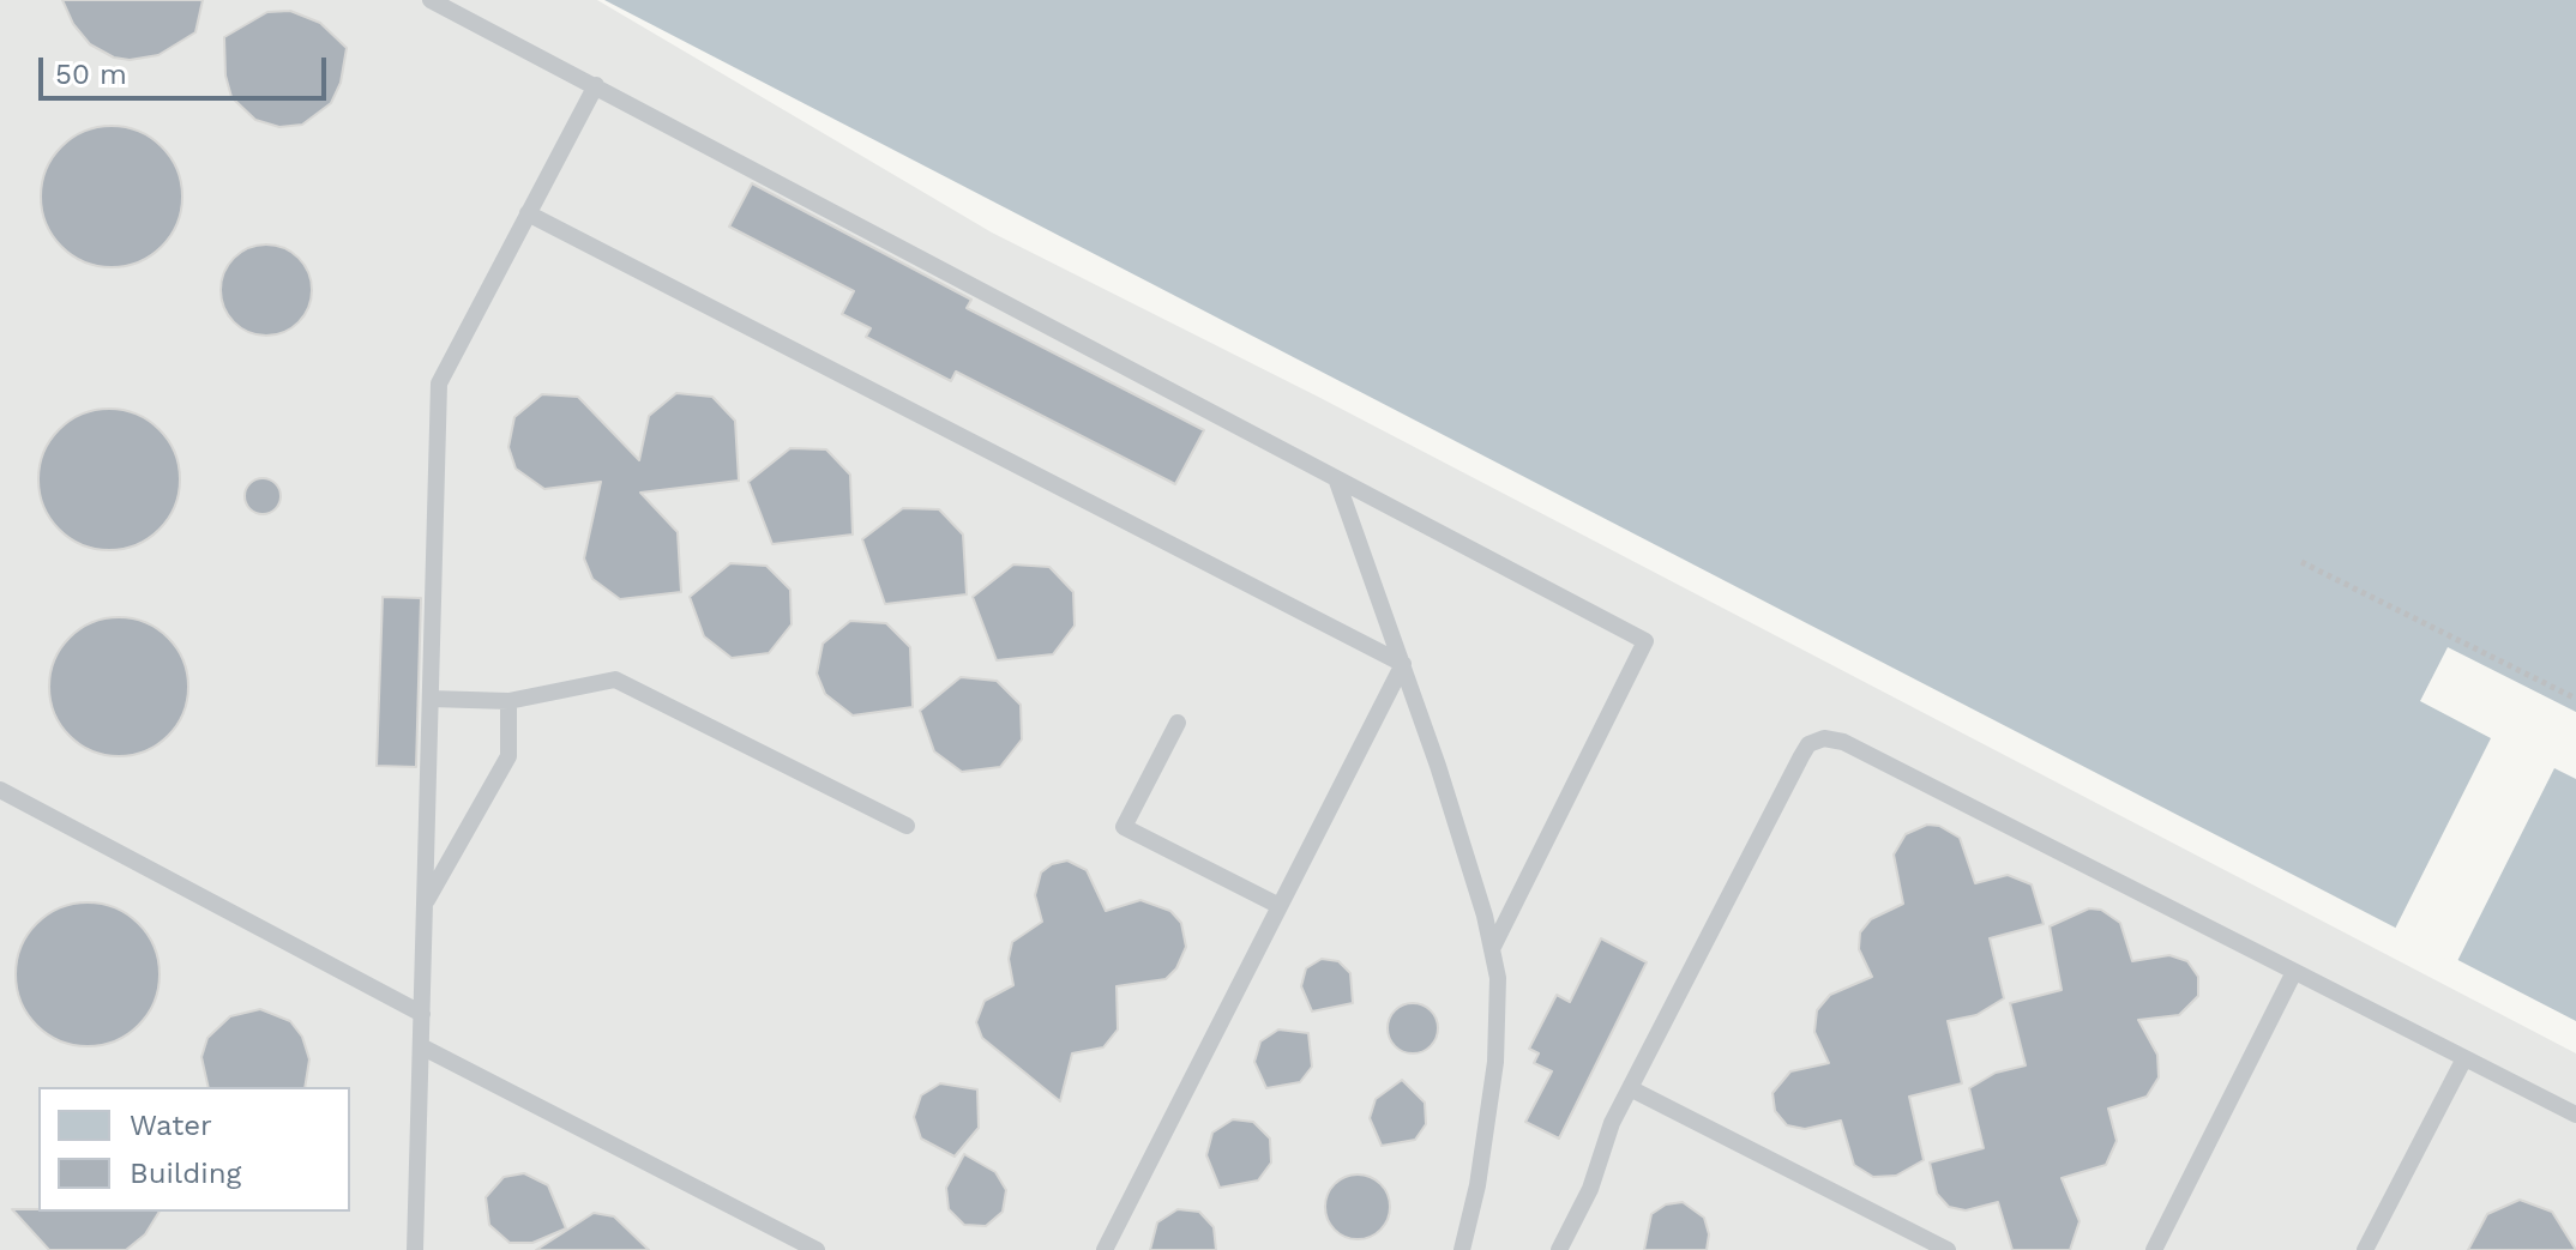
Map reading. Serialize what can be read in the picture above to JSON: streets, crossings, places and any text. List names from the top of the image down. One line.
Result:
{"legend":["Water","Building"],"scale_bar":"50 m"}
